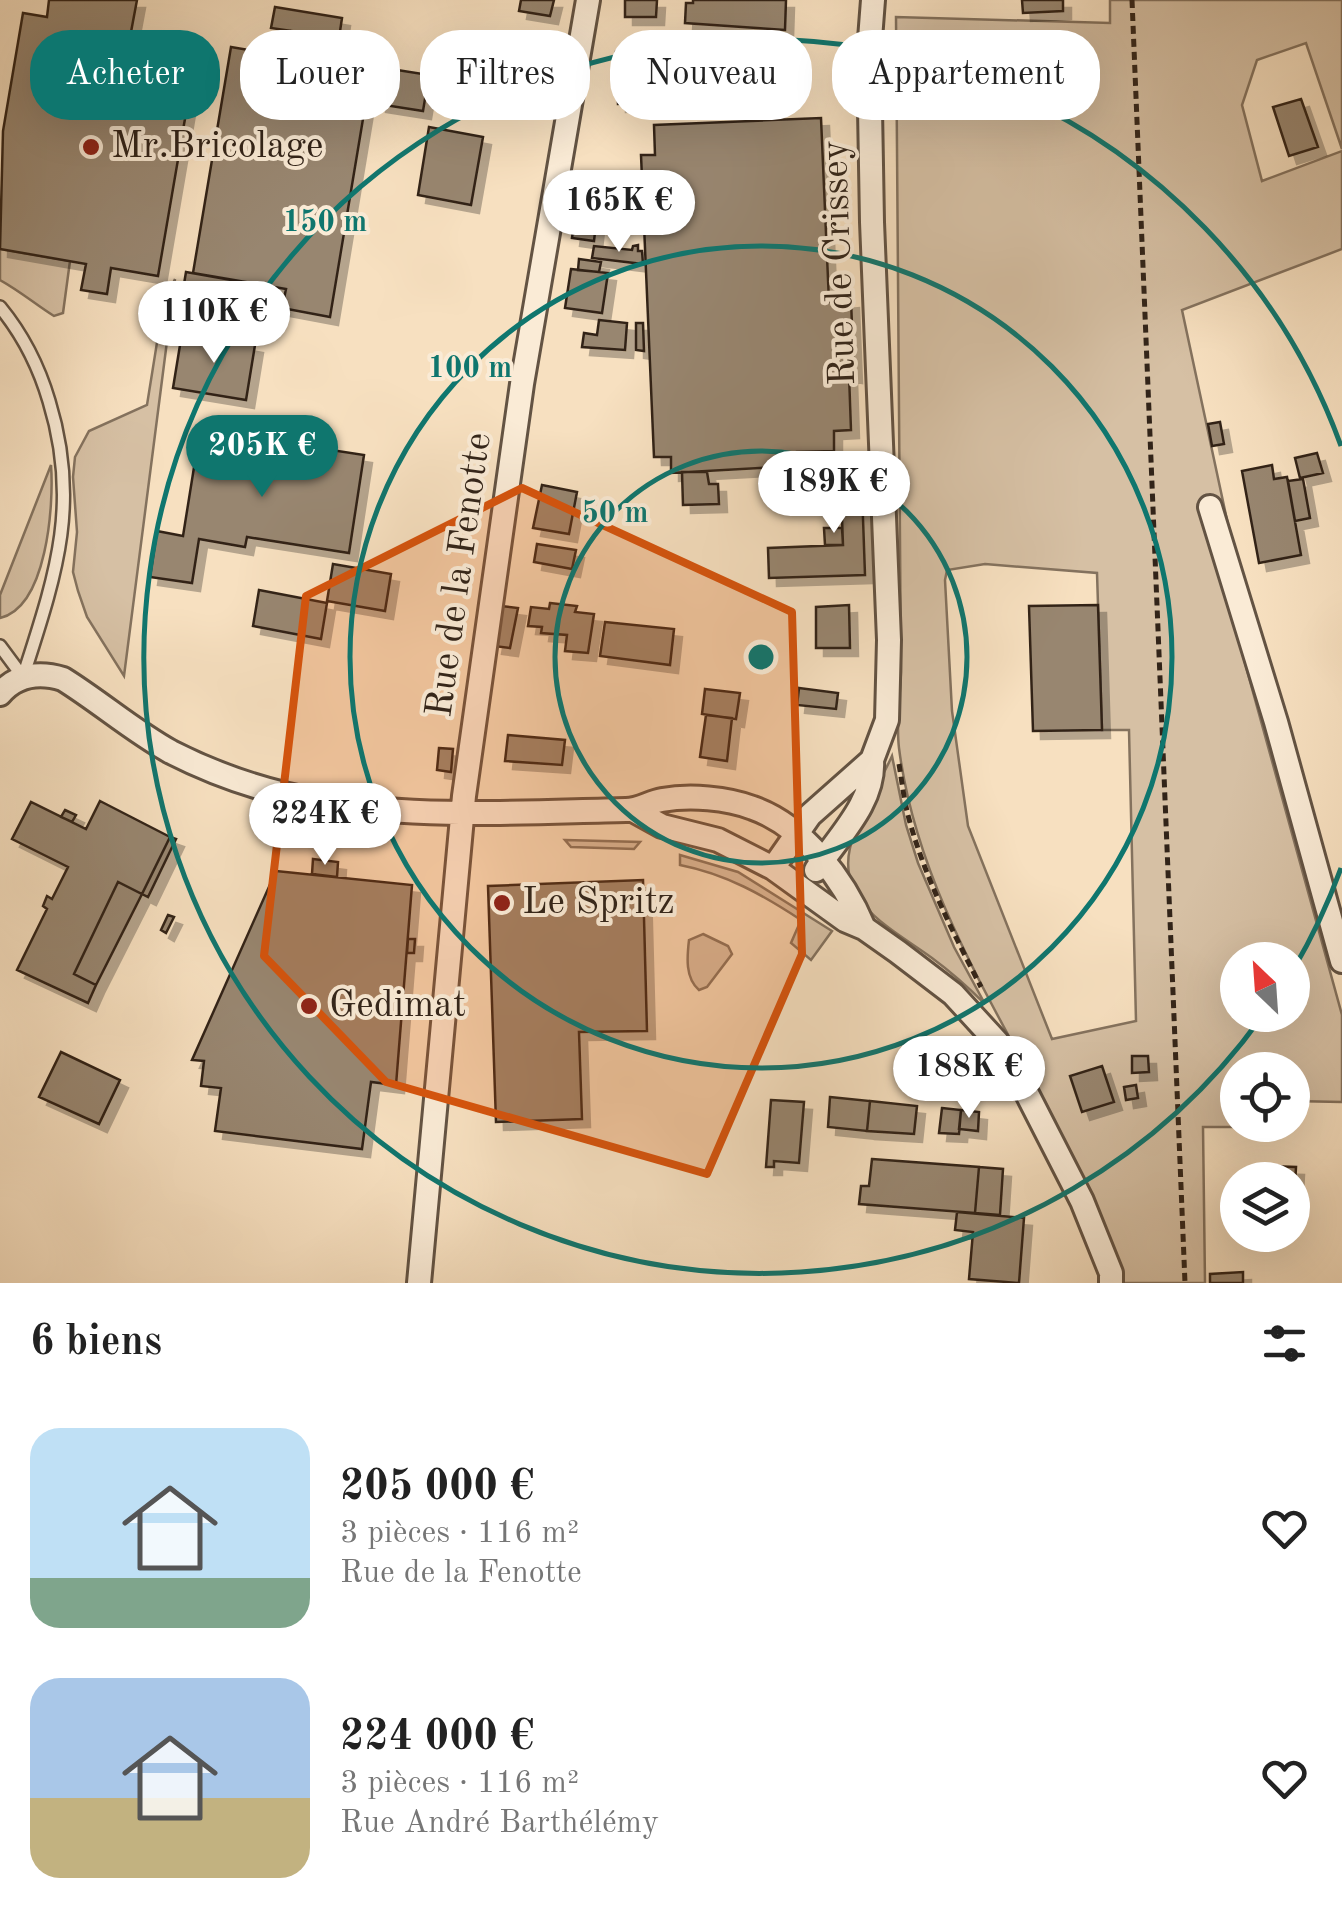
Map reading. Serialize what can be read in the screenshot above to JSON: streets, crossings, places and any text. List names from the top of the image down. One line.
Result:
{"streets":{"street":["Rue de Crissey","Rue de la Fenotte"]},"places":["Mr.Bricolage","Le Spritz","Gedimat"],"north":"top left","page":{"chip":["Acheter","Louer","Filtres","Nouveau","Appartement"],"price":["165K €","110K €","205K €","189K €","224K €","188K €"],"heading":"6 biens","list":[{"name":"205 000 €","note":"3 pièces · 116 m² · Rue de la Fenotte"},{"name":"224 000 €","note":"3 pièces · 116 m² · Rue André Barthélémy"}]},"rings":["150 m","100 m","50 m"]}
